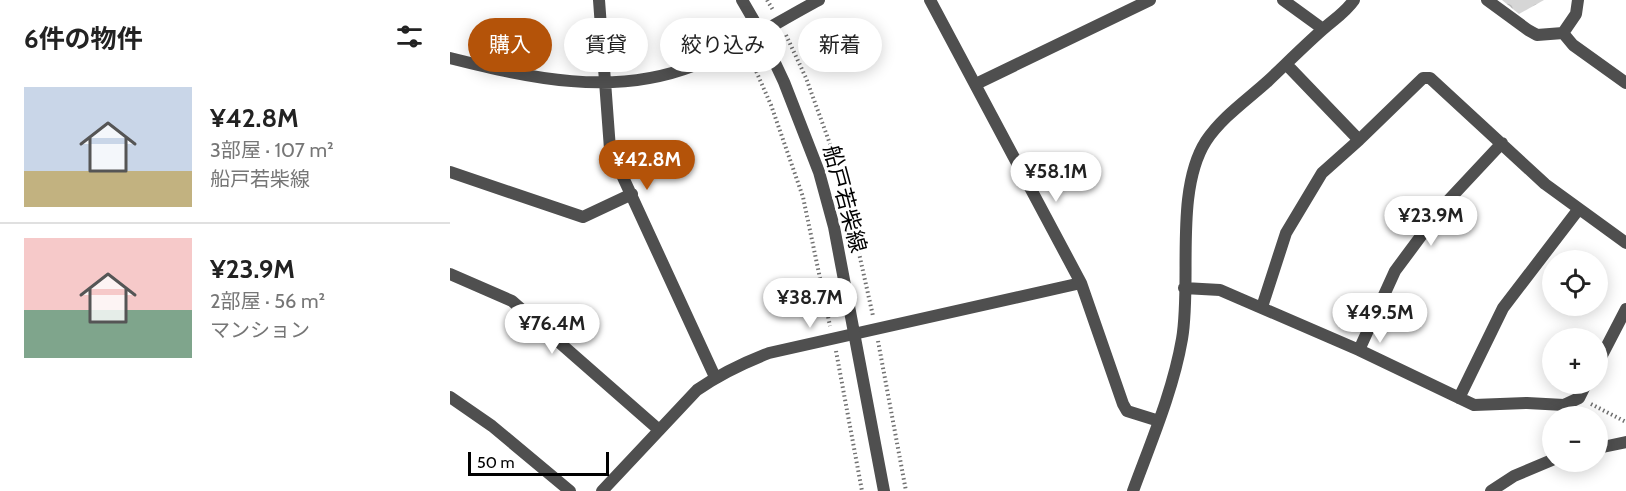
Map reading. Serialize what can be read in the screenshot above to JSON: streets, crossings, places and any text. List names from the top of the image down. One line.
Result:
{"streets":{"street":["船戸若柴線"]},"scale_bar":"50 m","page":{"heading":"6件の物件","chip":["購入","賃貸","絞り込み","新着"],"list":[{"name":"¥42.8M","note":"3部屋 · 107 m² · 船戸若柴線"},{"name":"¥23.9M","note":"2部屋 · 56 m² · マンション"}],"price":["¥42.8M","¥58.1M","¥23.9M","¥38.7M","¥49.5M","¥76.4M"],"map_buttons":["+","−"],"scale":"50 m"}}
